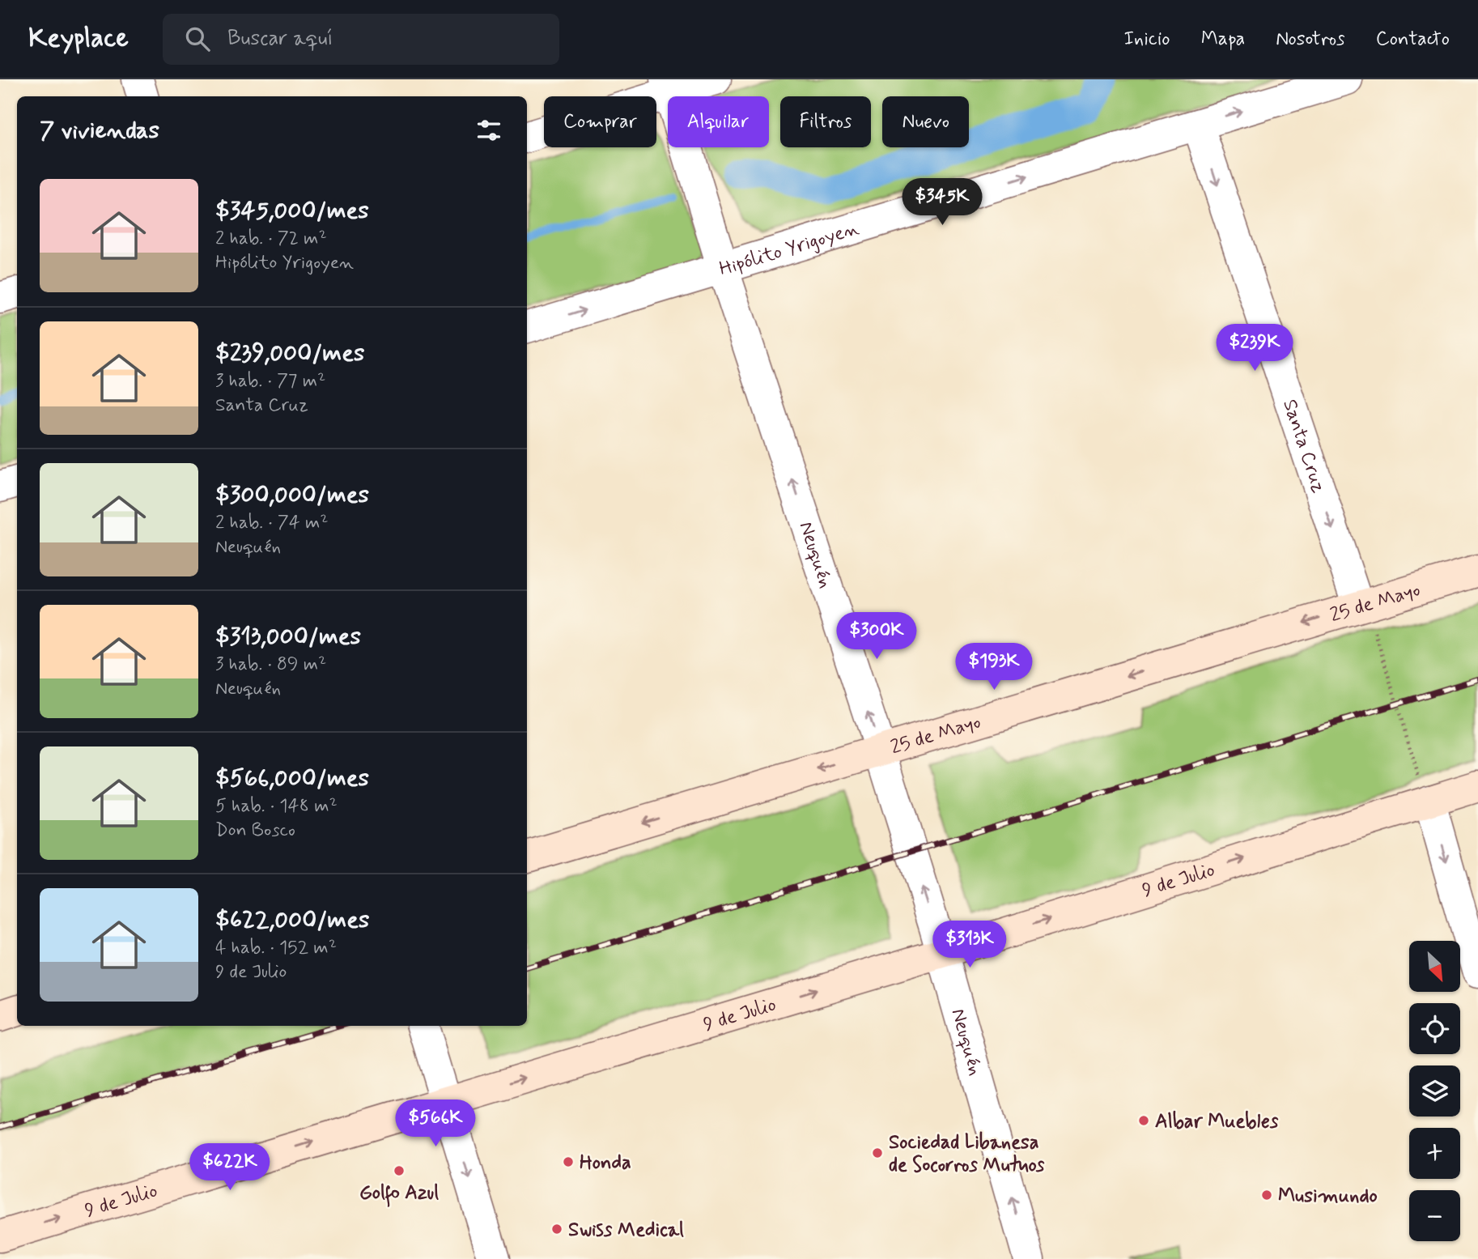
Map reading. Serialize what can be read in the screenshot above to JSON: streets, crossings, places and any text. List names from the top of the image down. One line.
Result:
{"streets":{"main road":["25 de Mayo","9 de Julio"],"street":["Hipólito Yrigoyen","Santa Cruz","Neuquén"]},"crossings":[["Hipólito Yrigoyen","Santa Cruz"],["Hipólito Yrigoyen","Neuquén"],["Santa Cruz","25 de Mayo"],["Neuquén","25 de Mayo"],["Neuquén","9 de Julio"]],"one_way":["Hipólito Yrigoyen","Santa Cruz","Neuquén","25 de Mayo","9 de Julio"],"places":["Albar Muebles","Sociedad Libanesa de Socorros Mutuos","Honda","Golfo Azul","Musimundo","Swiss Medical"],"north":"bottom right","page":{"header":"Keyplace","search":"Buscar aquí","nav":["Inicio","Mapa","Nosotros","Contacto"],"chip":["Comprar","Alquilar","Filtros","Nuevo"],"heading":"7 viviendas","list":[{"name":"$345,000/mes","note":"2 hab. · 72 m² · Hipólito Yrigoyen"},{"name":"$239,000/mes","note":"3 hab. · 77 m² · Santa Cruz"},{"name":"$300,000/mes","note":"2 hab. · 74 m² · Neuquén"},{"name":"$313,000/mes","note":"3 hab. · 89 m² · Neuquén"},{"name":"$566,000/mes","note":"5 hab. · 148 m² · Don Bosco"},{"name":"$622,000/mes","note":"4 hab. · 152 m² · 9 de Julio"}],"price":["$345K","$239K","$300K","$193K","$313K","$566K","$622K"],"map_buttons":["+","−"]}}
